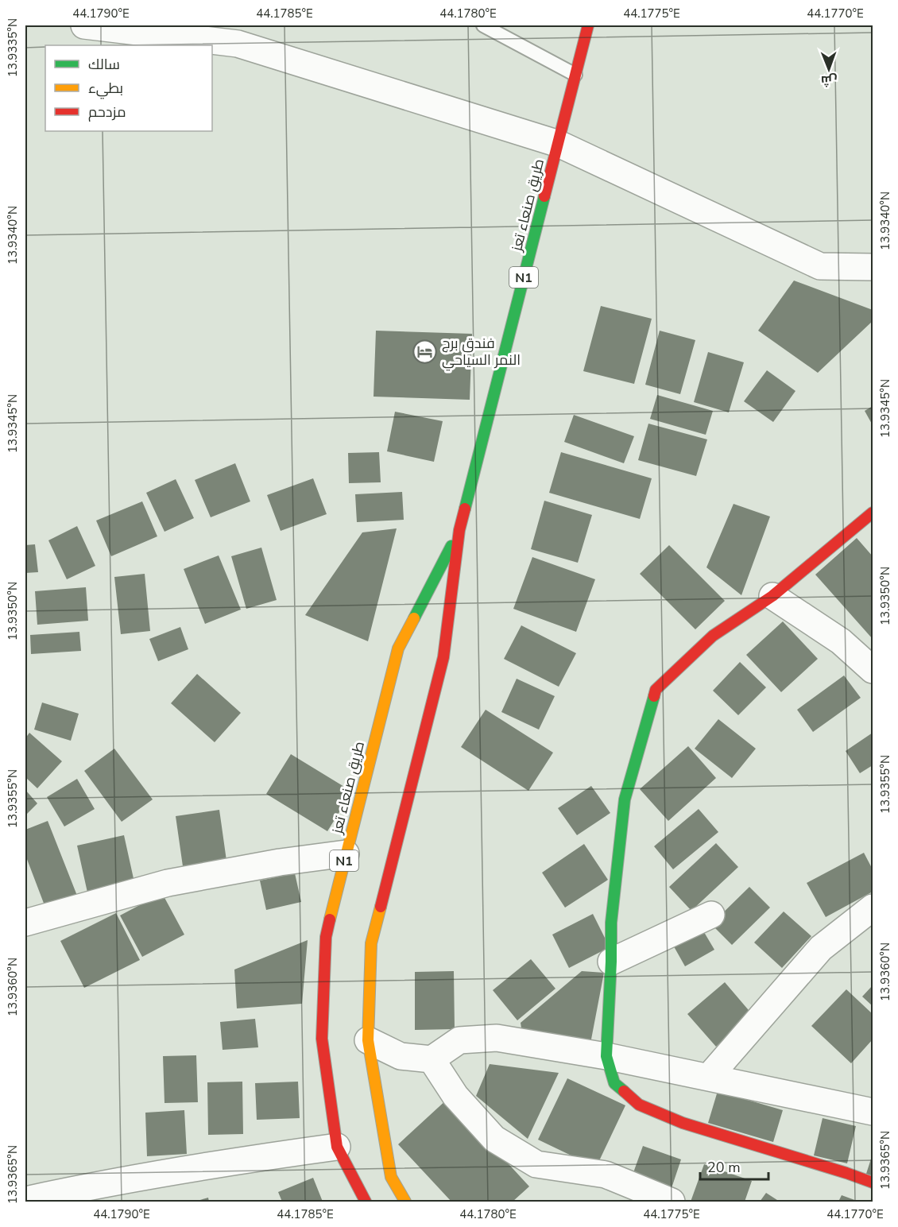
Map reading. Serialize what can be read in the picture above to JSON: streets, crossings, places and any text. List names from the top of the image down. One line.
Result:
{"streets":{"main road":["طريق صنعاء تعز","N1"]},"places":{"hotel":["فندق برج النمر السياحي"]},"legend":["سالك","بطيء","مزدحم"],"scale_bar":"20 m","north":"bottom","coordinates":["44.1790°E","44.1785°E","44.1780°E","44.1775°E","44.1770°E","13.9335°N","13.9340°N","13.9345°N","13.9350°N","13.9355°N","13.9360°N","13.9365°N"]}
